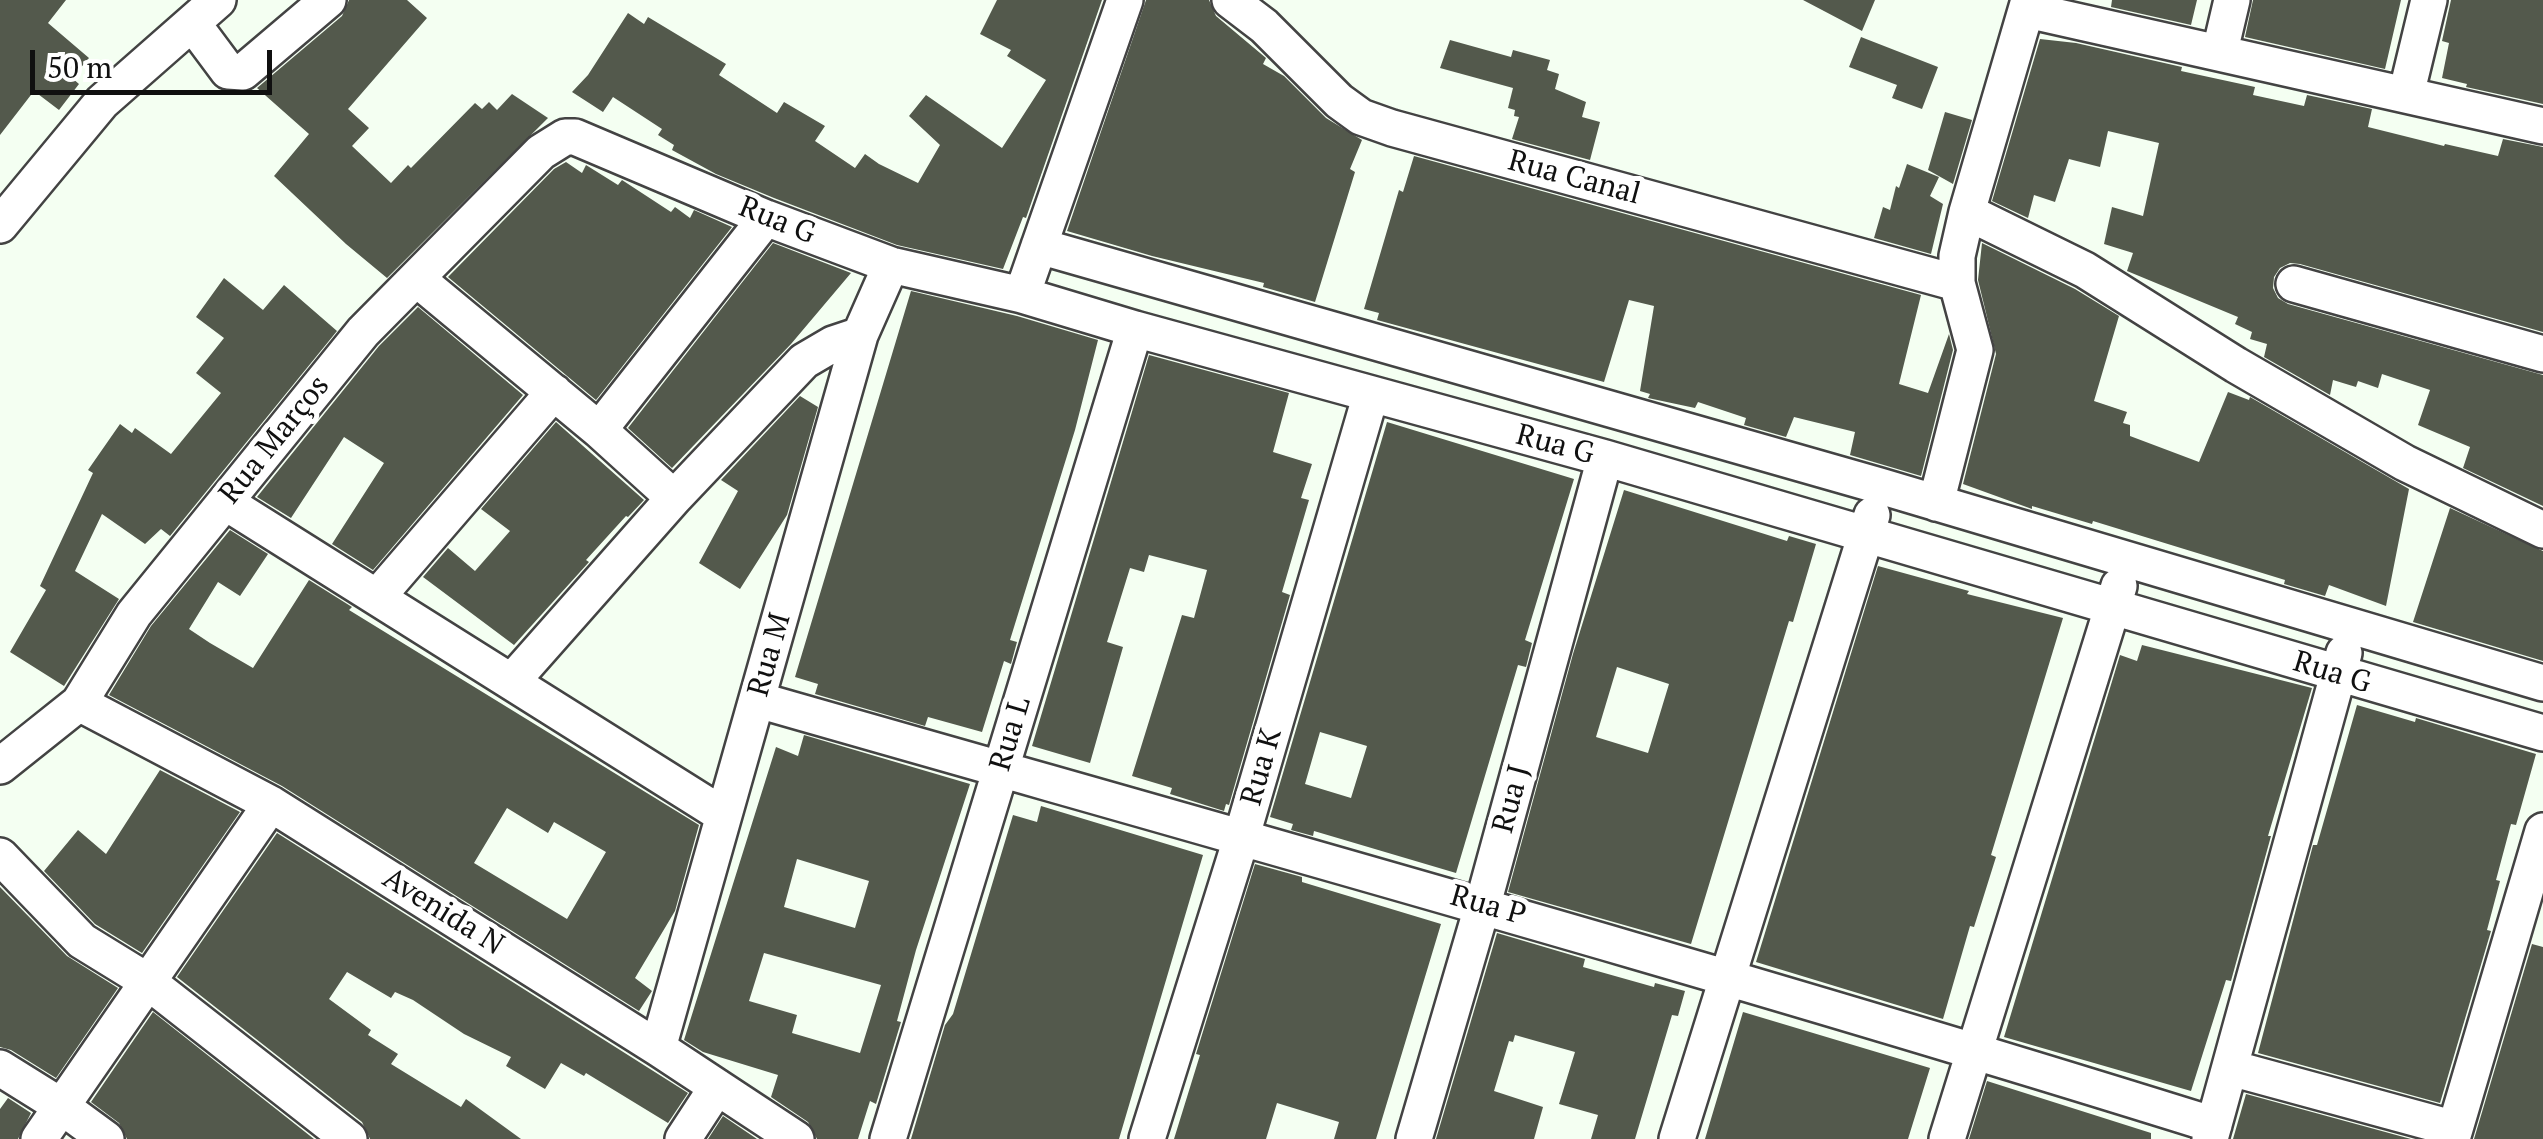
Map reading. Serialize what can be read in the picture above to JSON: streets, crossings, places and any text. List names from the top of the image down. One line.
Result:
{"streets":{"street":["Rua Canal","Rua G","Rua Marços","Rua M","Rua L","Rua K","Rua J","Rua P","Avenida N"]},"crossings":[["Rua G","Rua Marços"],["Rua G","Rua M"],["Rua G","Rua L"],["Rua G","Rua K"],["Rua G","Rua J"],["Rua Marços","Avenida N"],["Rua M","Rua P"],["Rua M","Avenida N"],["Rua L","Rua P"],["Rua K","Rua P"],["Rua J","Rua P"]],"scale_bar":"50 m"}
